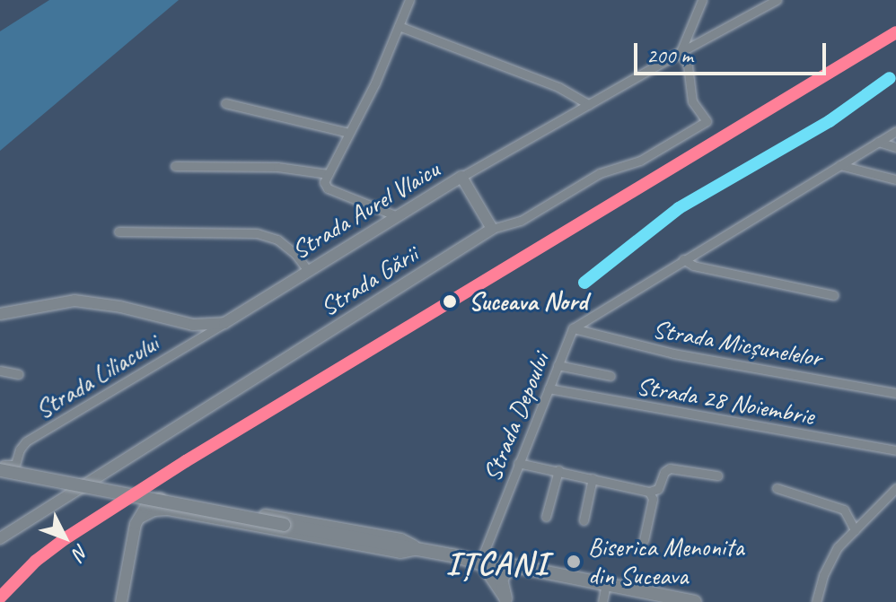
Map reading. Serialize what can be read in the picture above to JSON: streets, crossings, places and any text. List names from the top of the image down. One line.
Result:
{"streets":{"street":["Strada Aurel Vlaicu","Strada Gării","Strada Micșunelelor","Strada Liliacului","Strada 28 Noiembrie","Strada Depoului"]},"crossings":[["Strada Aurel Vlaicu","Strada Gării"],["Strada Aurel Vlaicu","Strada Liliacului"],["Strada Micșunelelor","Strada Depoului"],["Strada 28 Noiembrie","Strada Depoului"]],"districts":["IȚCANI"],"places":["Suceava Nord","Biserica Menonita din Suceava"],"scale_bar":"200 m","north":"bottom right"}
